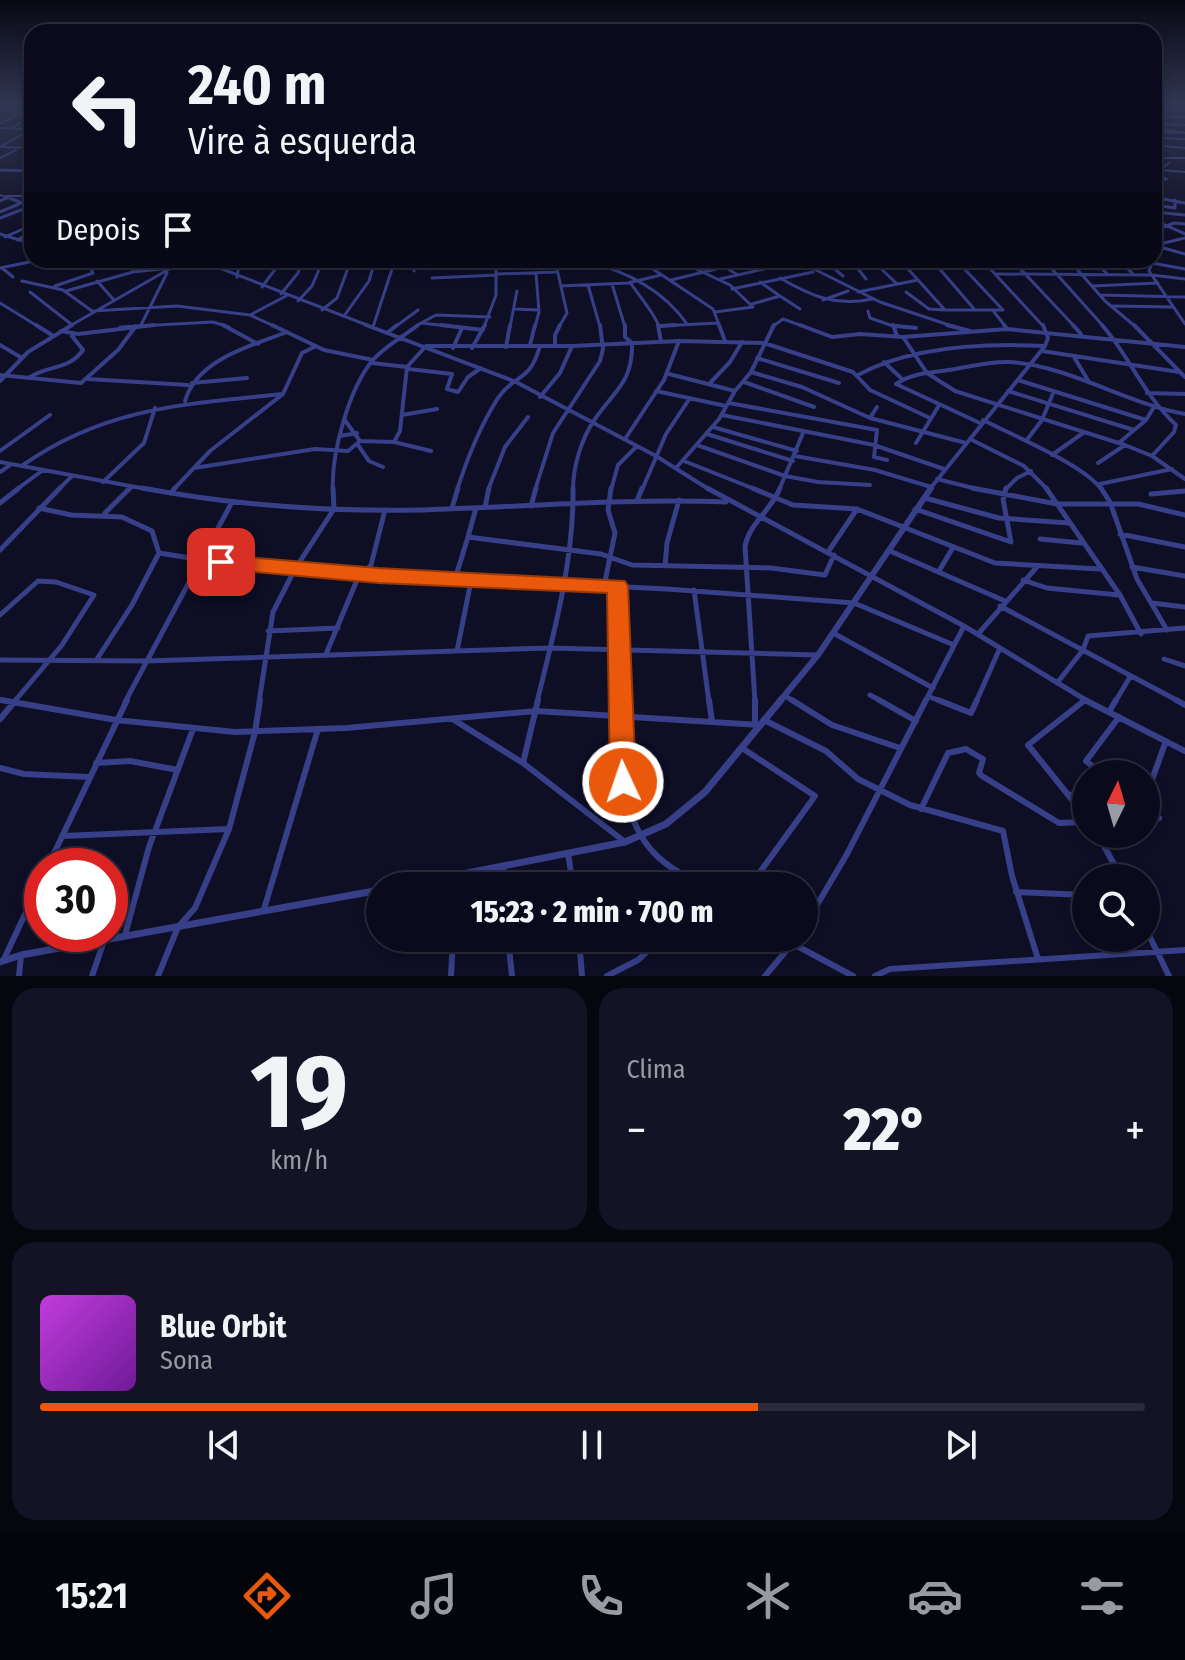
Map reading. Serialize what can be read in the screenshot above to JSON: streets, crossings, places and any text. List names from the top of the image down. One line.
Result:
{"north":"top","page":{"turn":["240 m","Vire à esquerda"],"then":"Depois","limit":"30","trip":"15:23 · 2 min · 700 m","tile":[["19","km/h"],"Clima"],"heat":["−","22°","+"],"song":["Blue Orbit","Sona"],"tabs":"15:21"}}
